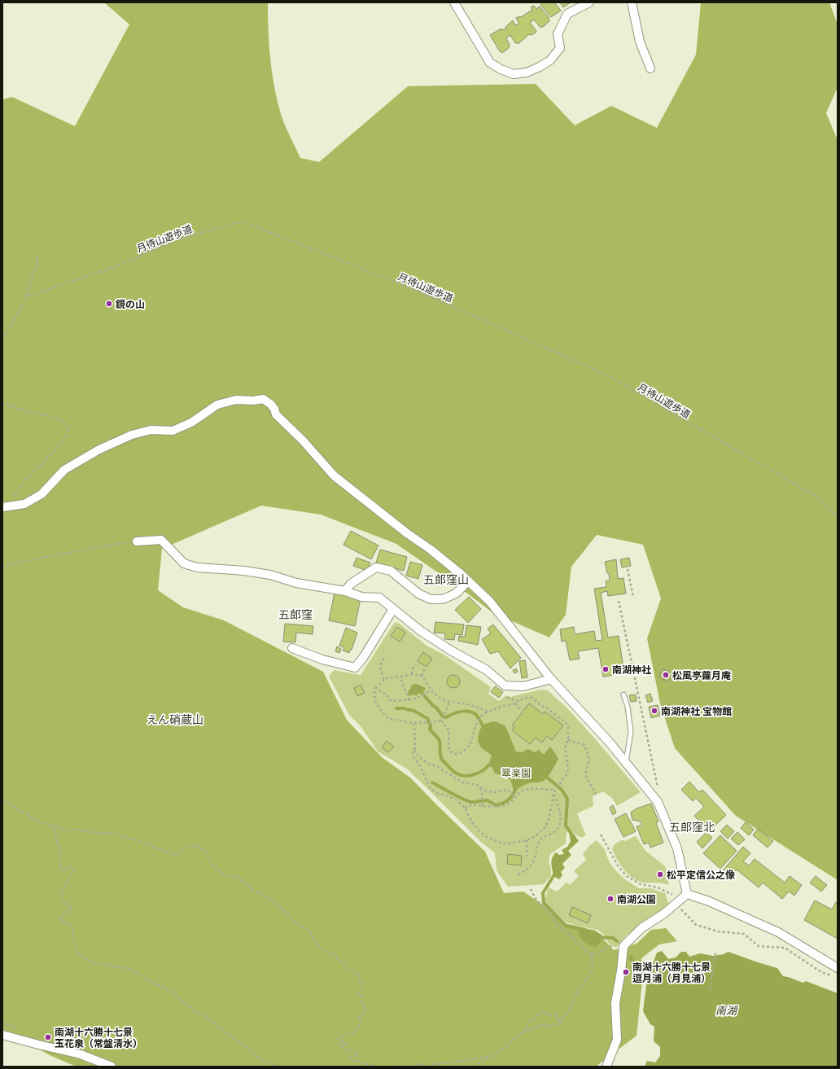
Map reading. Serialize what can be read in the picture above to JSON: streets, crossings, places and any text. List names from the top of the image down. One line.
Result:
{"streets":{"path":["月待山遊歩道"]},"districts":["五郎窪山","五郎窪","えん硝蔵山","五郎窪北"],"water":["南湖"],"parks":["翠楽園"],"places":["鏡の山","南湖神社","松風亭蘿月庵","南湖神社 宝物館","松平定信公之像","南湖公園","南湖十六勝十七景 逗月浦（月見浦）","南湖十六勝十七景 玉花泉（常盤清水）"]}
